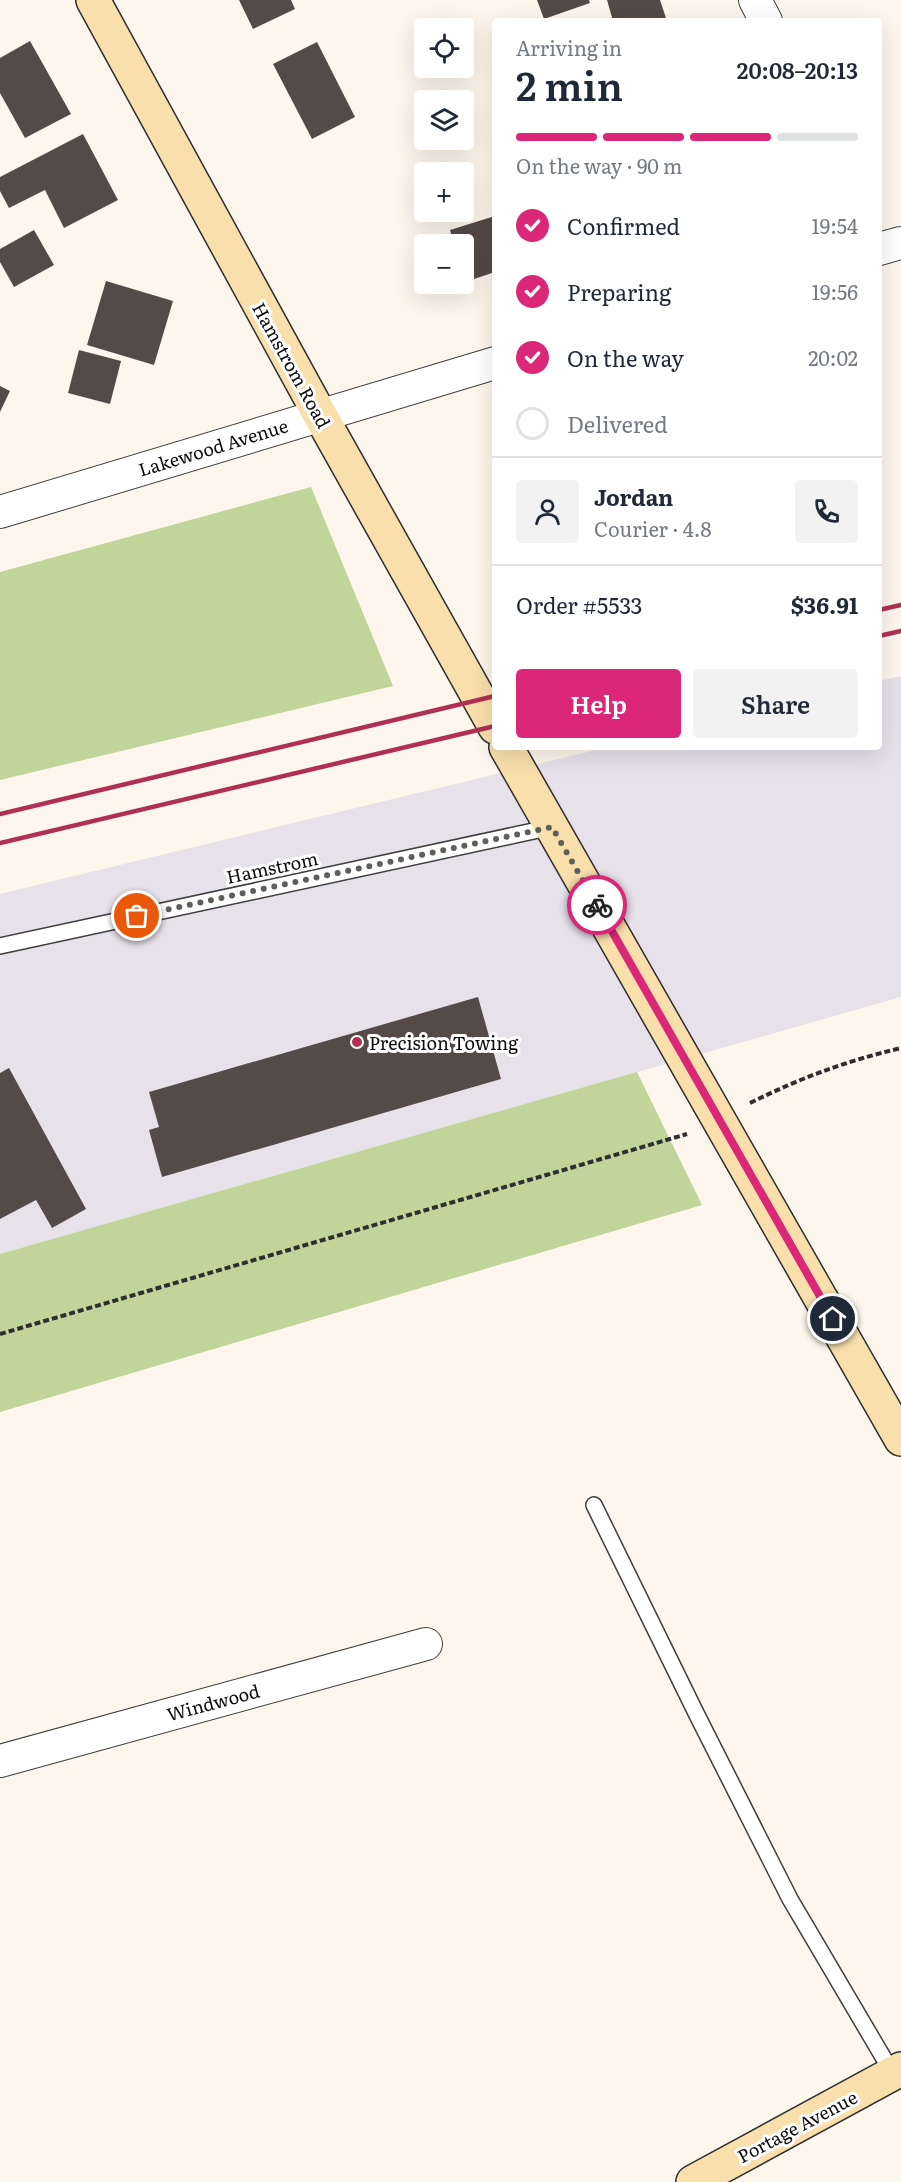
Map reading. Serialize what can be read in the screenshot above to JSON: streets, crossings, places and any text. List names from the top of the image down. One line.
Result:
{"streets":{"street":["Hamstrom Road","Lakewood Avenue","Windwood","Portage Avenue"],"lane":["Hamstrom"]},"crossings":[["Hamstrom Road","Lakewood Avenue"]],"places":["Precision Towing"],"page":{"map_buttons":["+","−"],"heading":["2 min","Arriving in","20:08–20:13"],"panel":["Jordan","Courier · 4.8","Order #5533","$36.91"],"bar":"On the way · 90 m","list":[["Confirmed","19:54"],["Preparing","19:56"],["On the way","20:02"],"Delivered"],"buttons":["Help","Share"]}}
